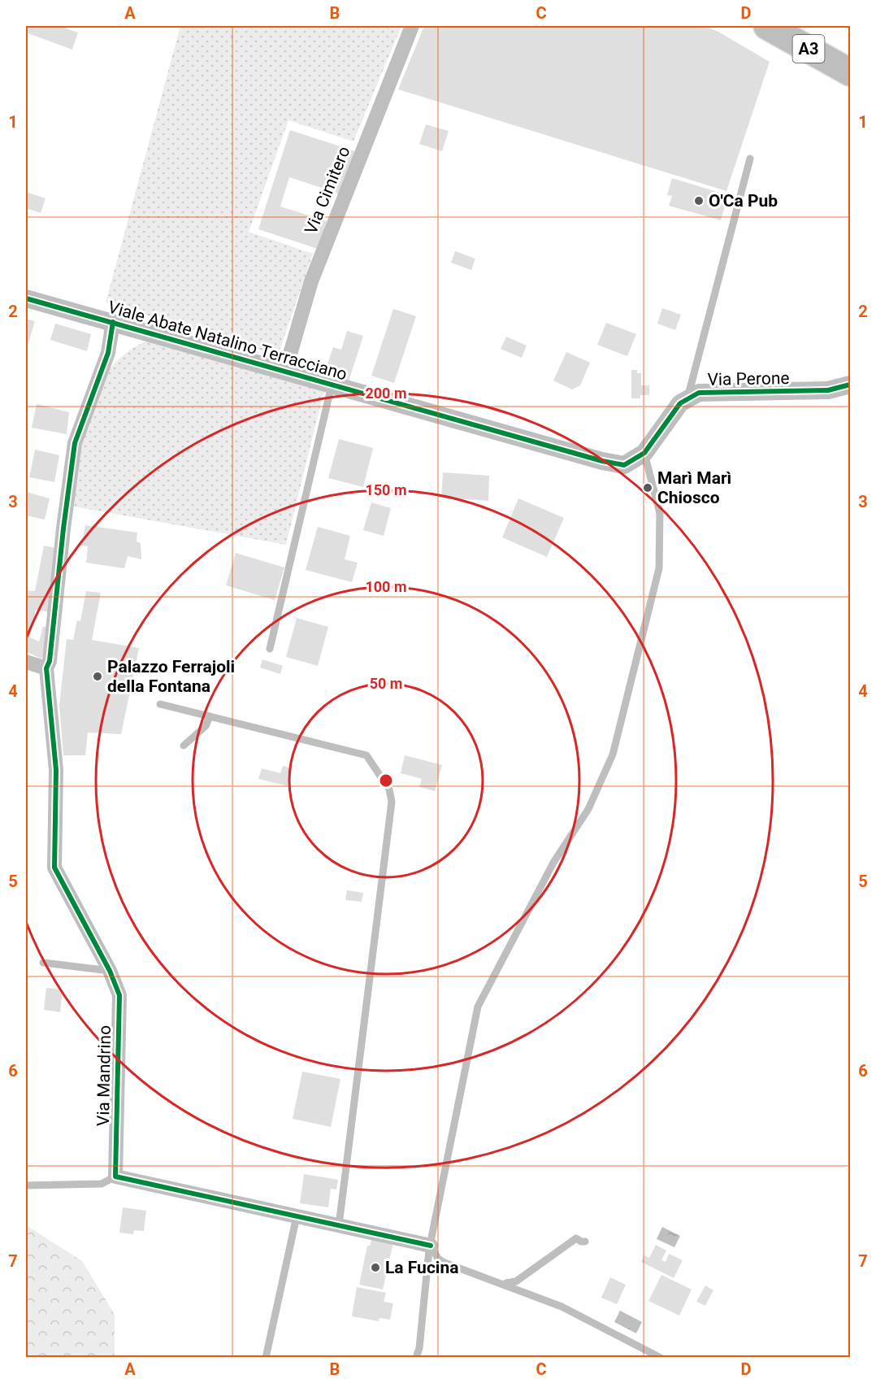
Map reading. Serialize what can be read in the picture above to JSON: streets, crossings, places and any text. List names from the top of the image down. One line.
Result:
{"streets":{"highway":["A3"],"street":["Via Cimitero","Viale Abate Natalino Terracciano","Via Perone","Via Mandrino"]},"crossings":[["Via Cimitero","Viale Abate Natalino Terracciano"],["Viale Abate Natalino Terracciano","Via Perone"],["Viale Abate Natalino Terracciano","Via Mandrino"]],"places":["O'Ca Pub","Marì Marì Chiosco","Palazzo Ferrajoli della Fontana","La Fucina"],"grid":{"columns":["A","B","C","D"],"rows":["1","2","3","4","5","6","7"]},"rings":["200 m","150 m","100 m","50 m"]}
